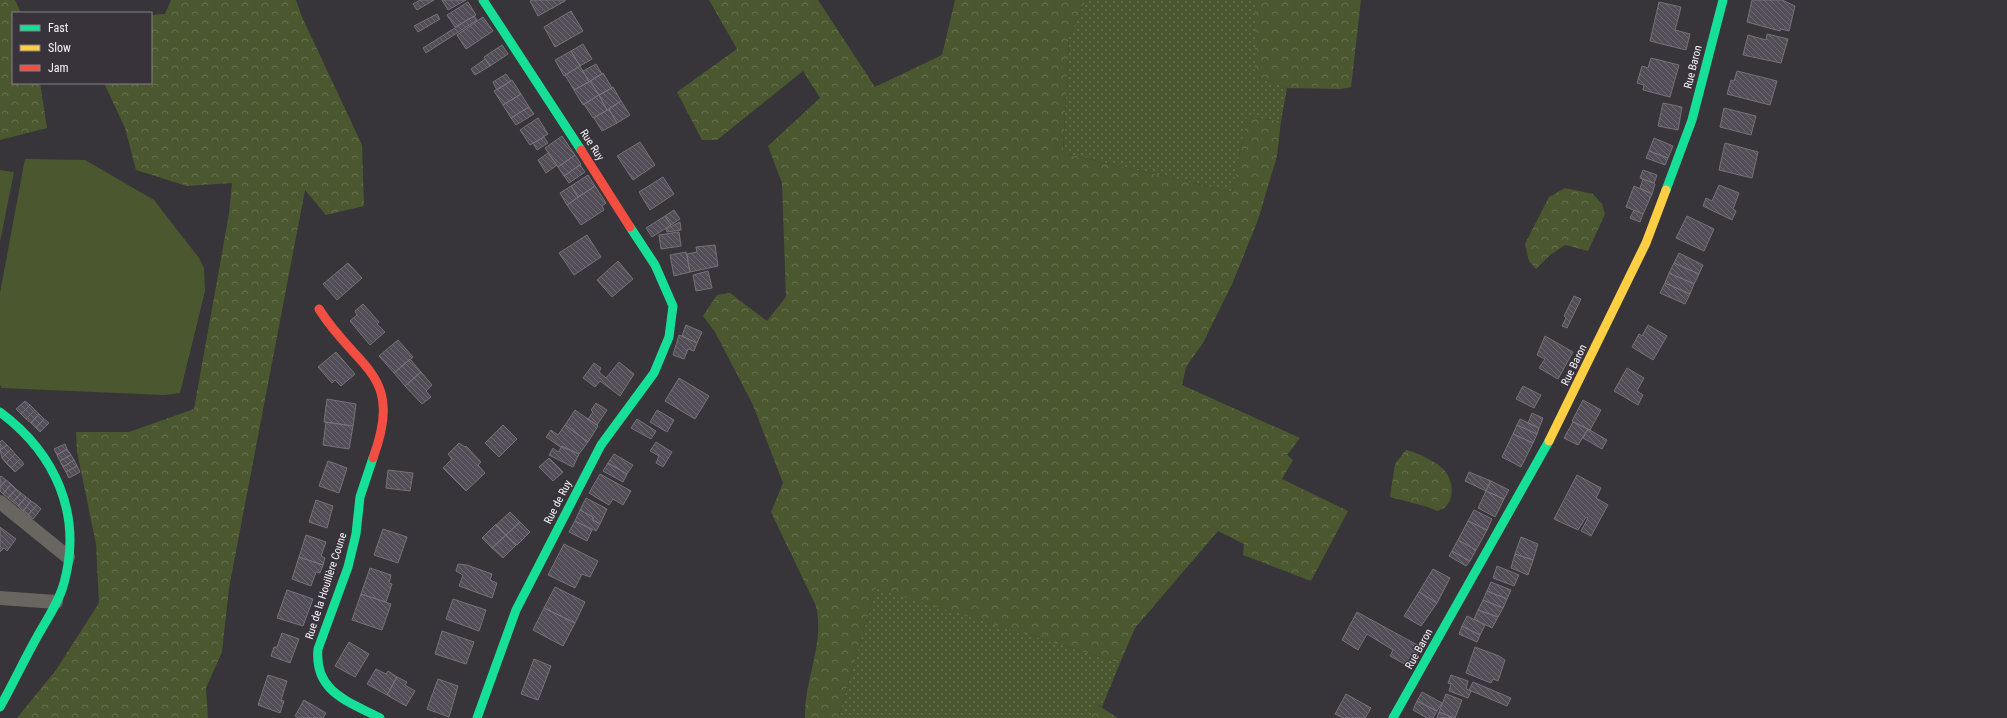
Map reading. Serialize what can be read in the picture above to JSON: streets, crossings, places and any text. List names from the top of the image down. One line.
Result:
{"streets":{"street":["Rue Baron","Rue Ruy","Rue de Ruy","Rue de la Houillère Coune"]},"crossings":[["Rue Ruy","Rue de Ruy"]],"legend":["Fast","Slow","Jam"]}
